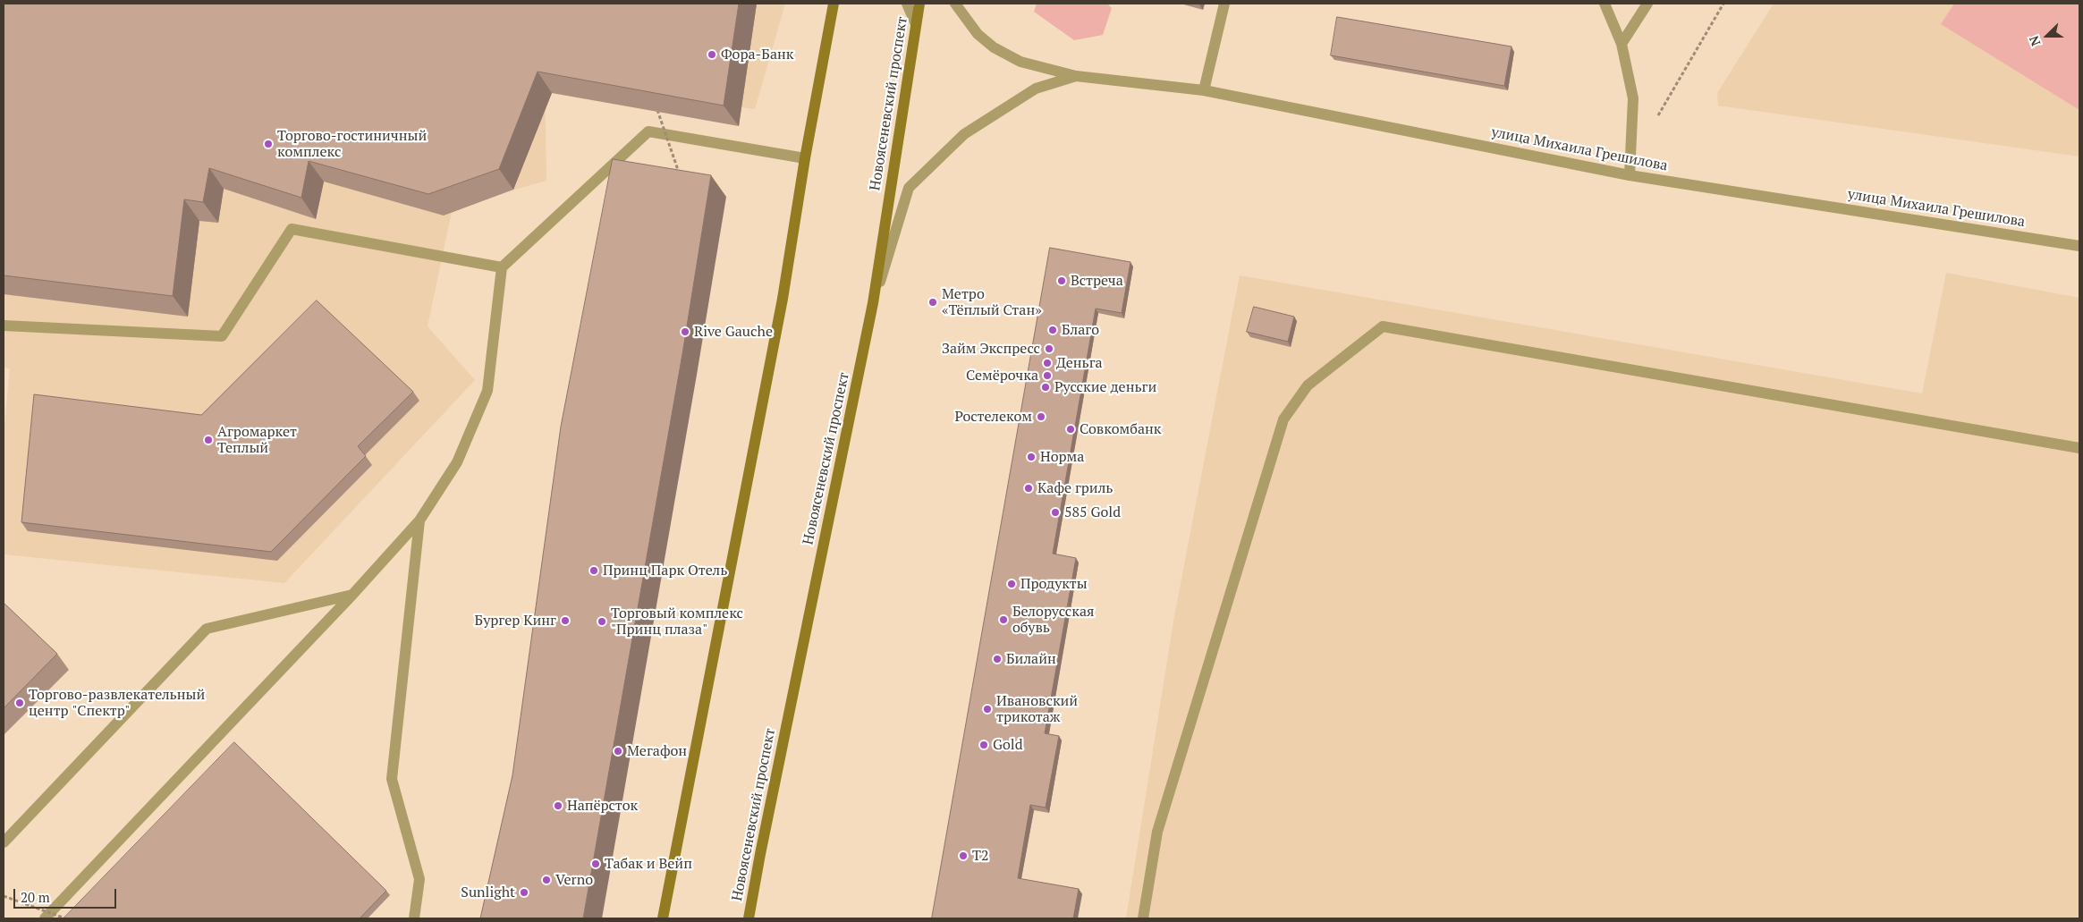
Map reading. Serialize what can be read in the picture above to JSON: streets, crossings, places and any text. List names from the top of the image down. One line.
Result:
{"streets":{"main road":["Новоясеневский проспект"],"street":["улица Михаила Грешилова"]},"crossings":[["Новоясеневский проспект","улица Михаила Грешилова"]],"places":["Фора-Банк","Торгово-гостиничный комплекс","Встреча","Метро «Тёплый Стан»","Благо","Rive Gauche","Займ Экспресс","Деньга","Семёрочка","Русские деньги","Ростелеком","Совкомбанк","Агромаркет Теплый","Норма","Кафе гриль","585 Gold","Принц Парк Отель","Продукты","Белорусская обувь","Бургер Кинг","Торговый комплекс \"Принц плаза\"","Билайн","Торгово-развлекательный центр \"Спектр\"","Ивановский трикотаж","Gold","Мегафон","Напёрсток","T2","Табак и Вейп","Verno","Sunlight"],"scale_bar":"20 m","north":"left"}
